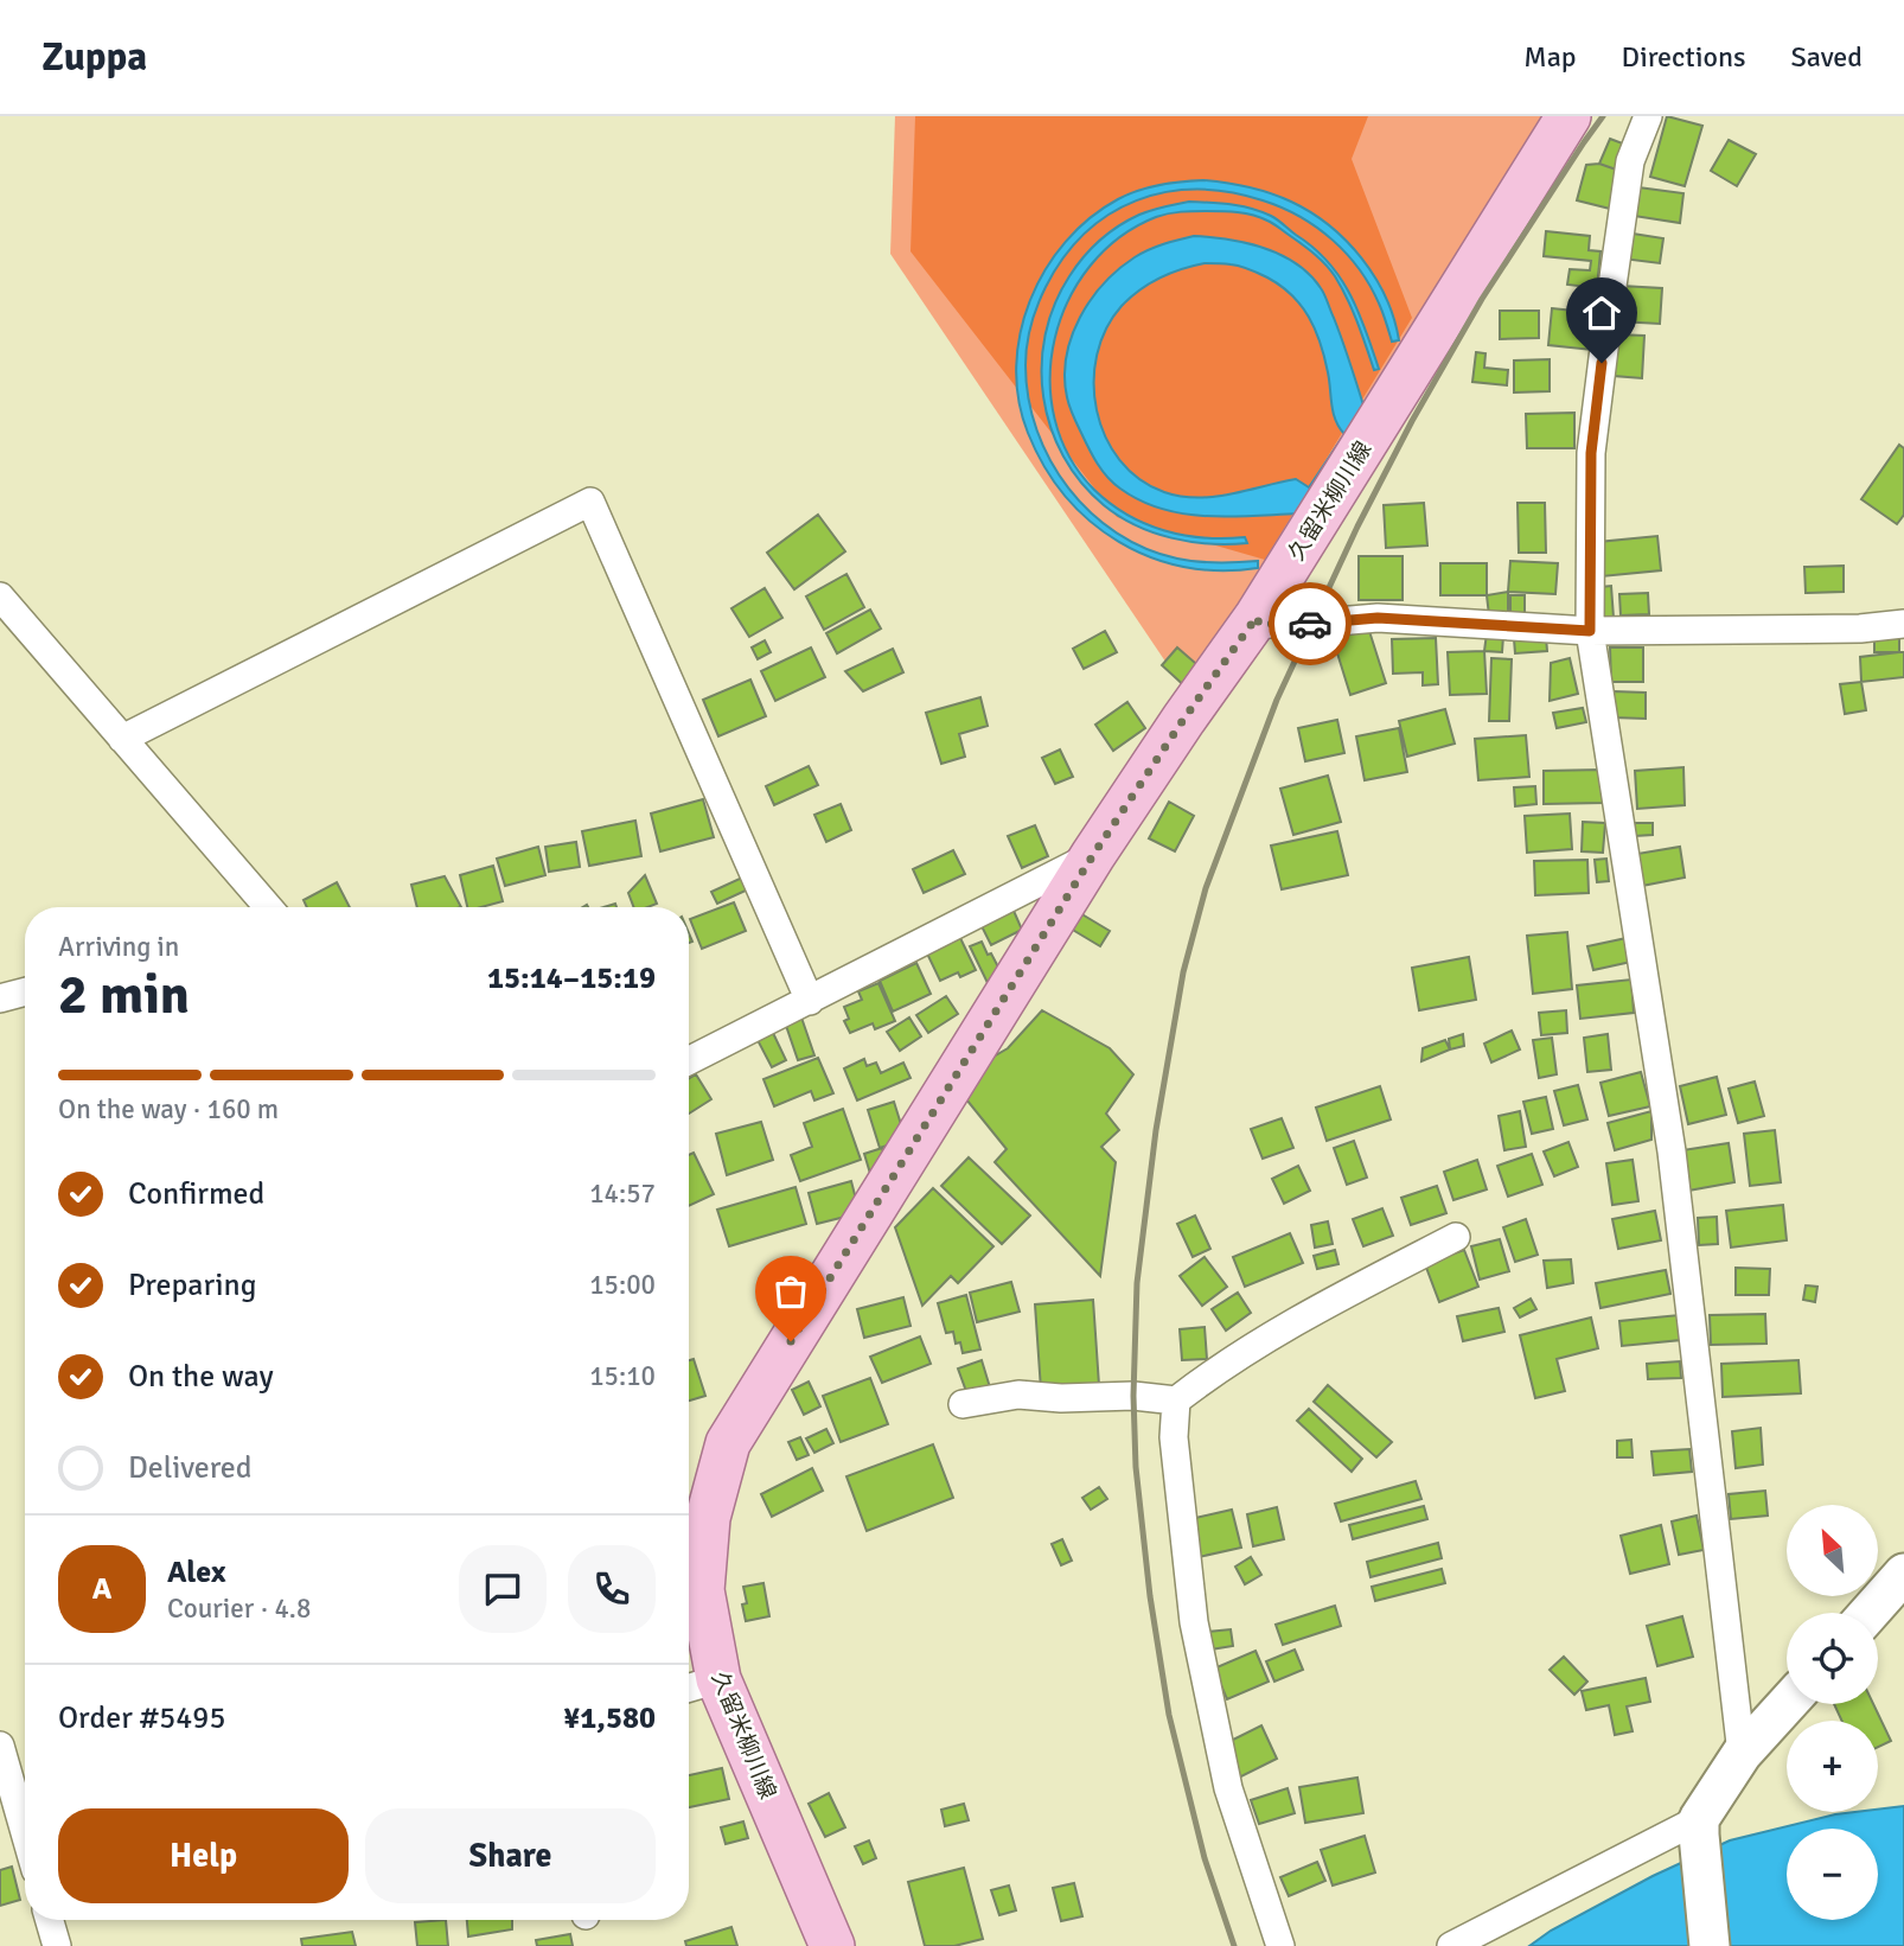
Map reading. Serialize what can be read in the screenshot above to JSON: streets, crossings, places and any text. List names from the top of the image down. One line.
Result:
{"streets":{"main road":["久留米柳川線"]},"north":"top left","page":{"header":"Zuppa","nav":["Map","Directions","Saved"],"heading":["2 min","Arriving in","15:14–15:19"],"panel":["Alex","Courier · 4.8","Order #5495","¥1,580"],"bar":"On the way · 160 m","list":[["Confirmed","14:57"],["Preparing","15:00"],["On the way","15:10"],"Delivered"],"map_buttons":["+","−"],"round":"A","buttons":["Help","Share"]}}
